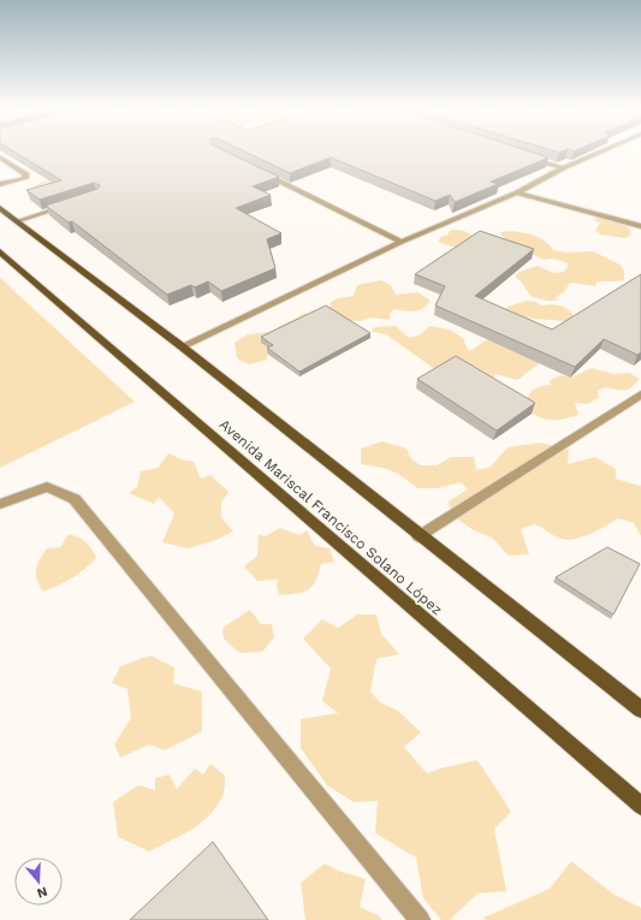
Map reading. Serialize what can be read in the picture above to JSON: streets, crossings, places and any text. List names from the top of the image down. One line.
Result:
{"streets":{"main road":["Avenida Mariscal Francisco Solano López"]},"north":"bottom"}
